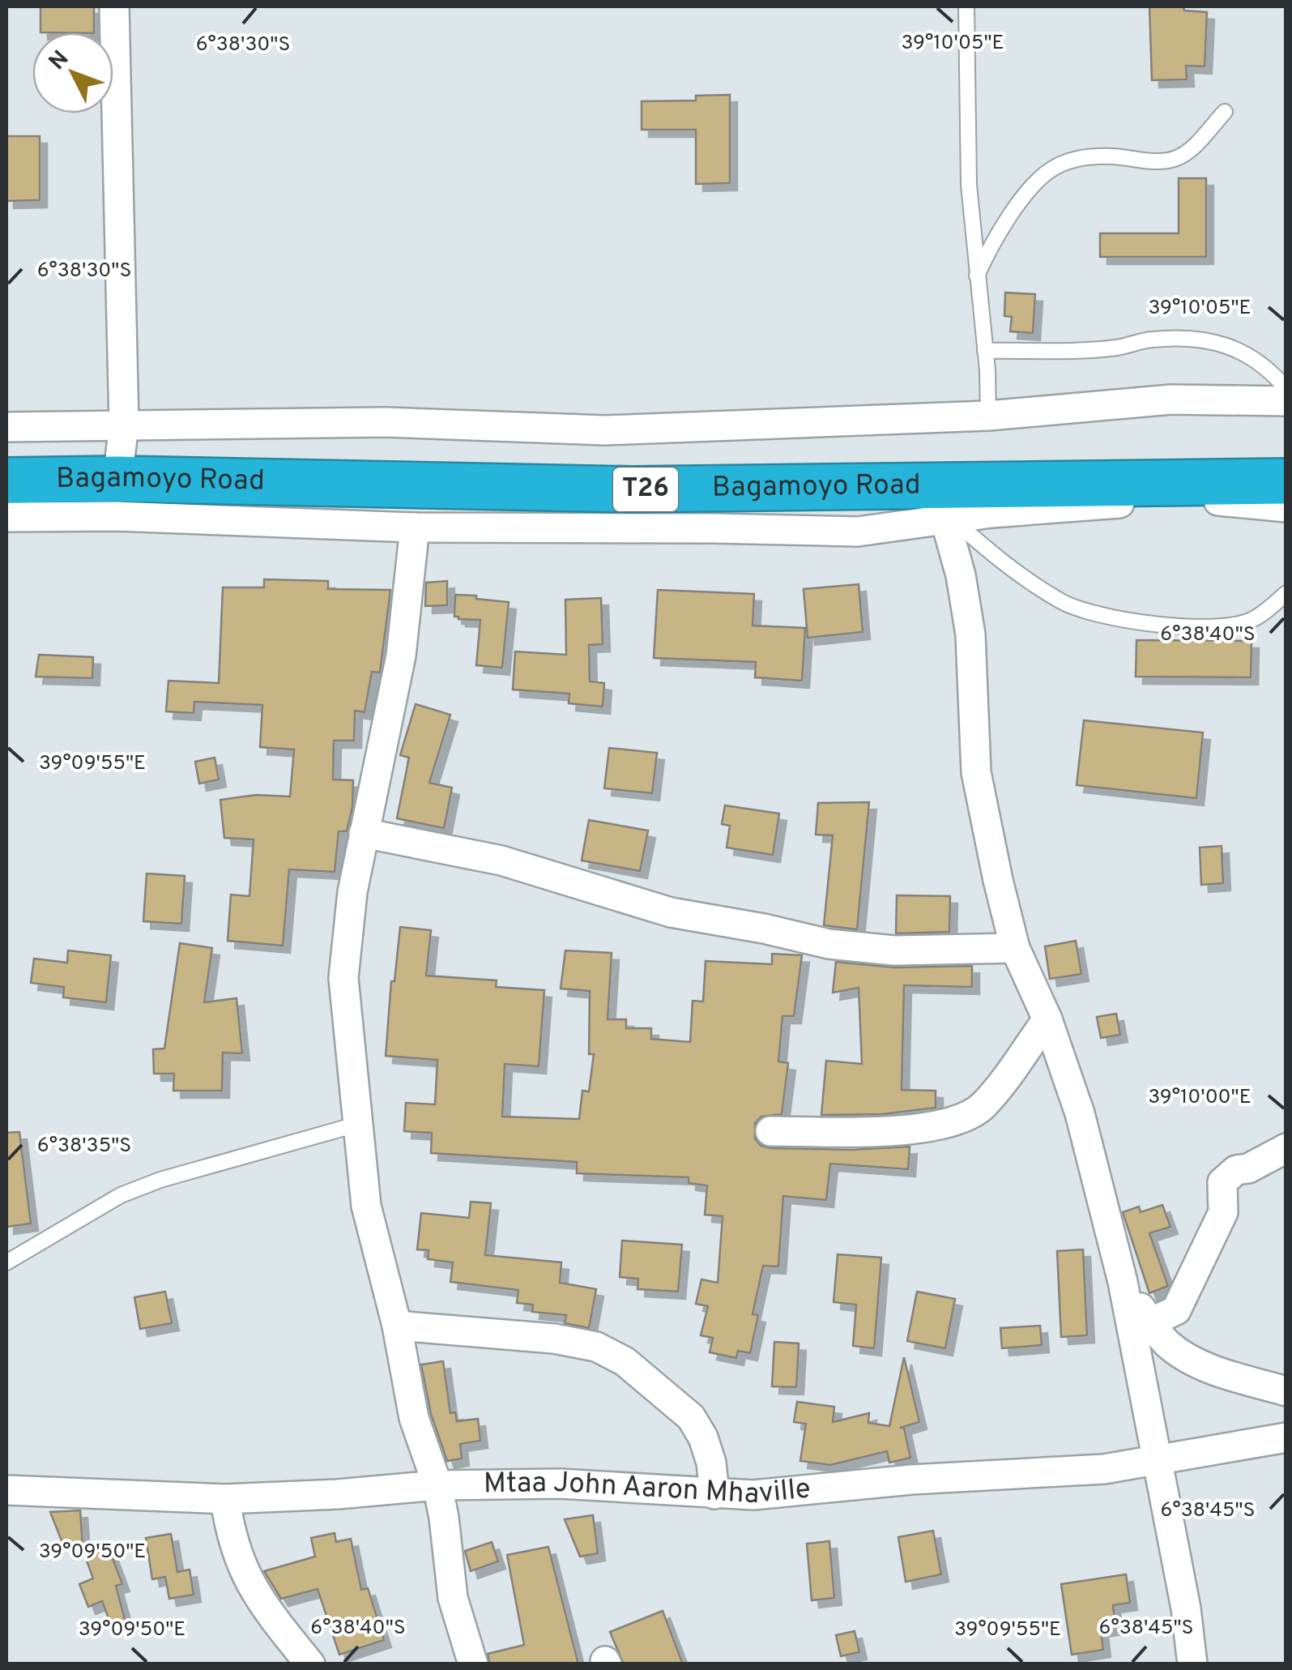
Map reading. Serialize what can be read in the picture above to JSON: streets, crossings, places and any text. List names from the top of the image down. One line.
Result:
{"streets":{"highway":["Bagamoyo Road","T26"],"street":["Mtaa John Aaron Mhaville"]},"north":"top left","coordinates":["39°10'05\"E","6°38'30\"S","6°38'40\"S","39°09'55\"E","39°10'00\"E","6°38'35\"S","6°38'45\"S","39°09'50\"E"]}
